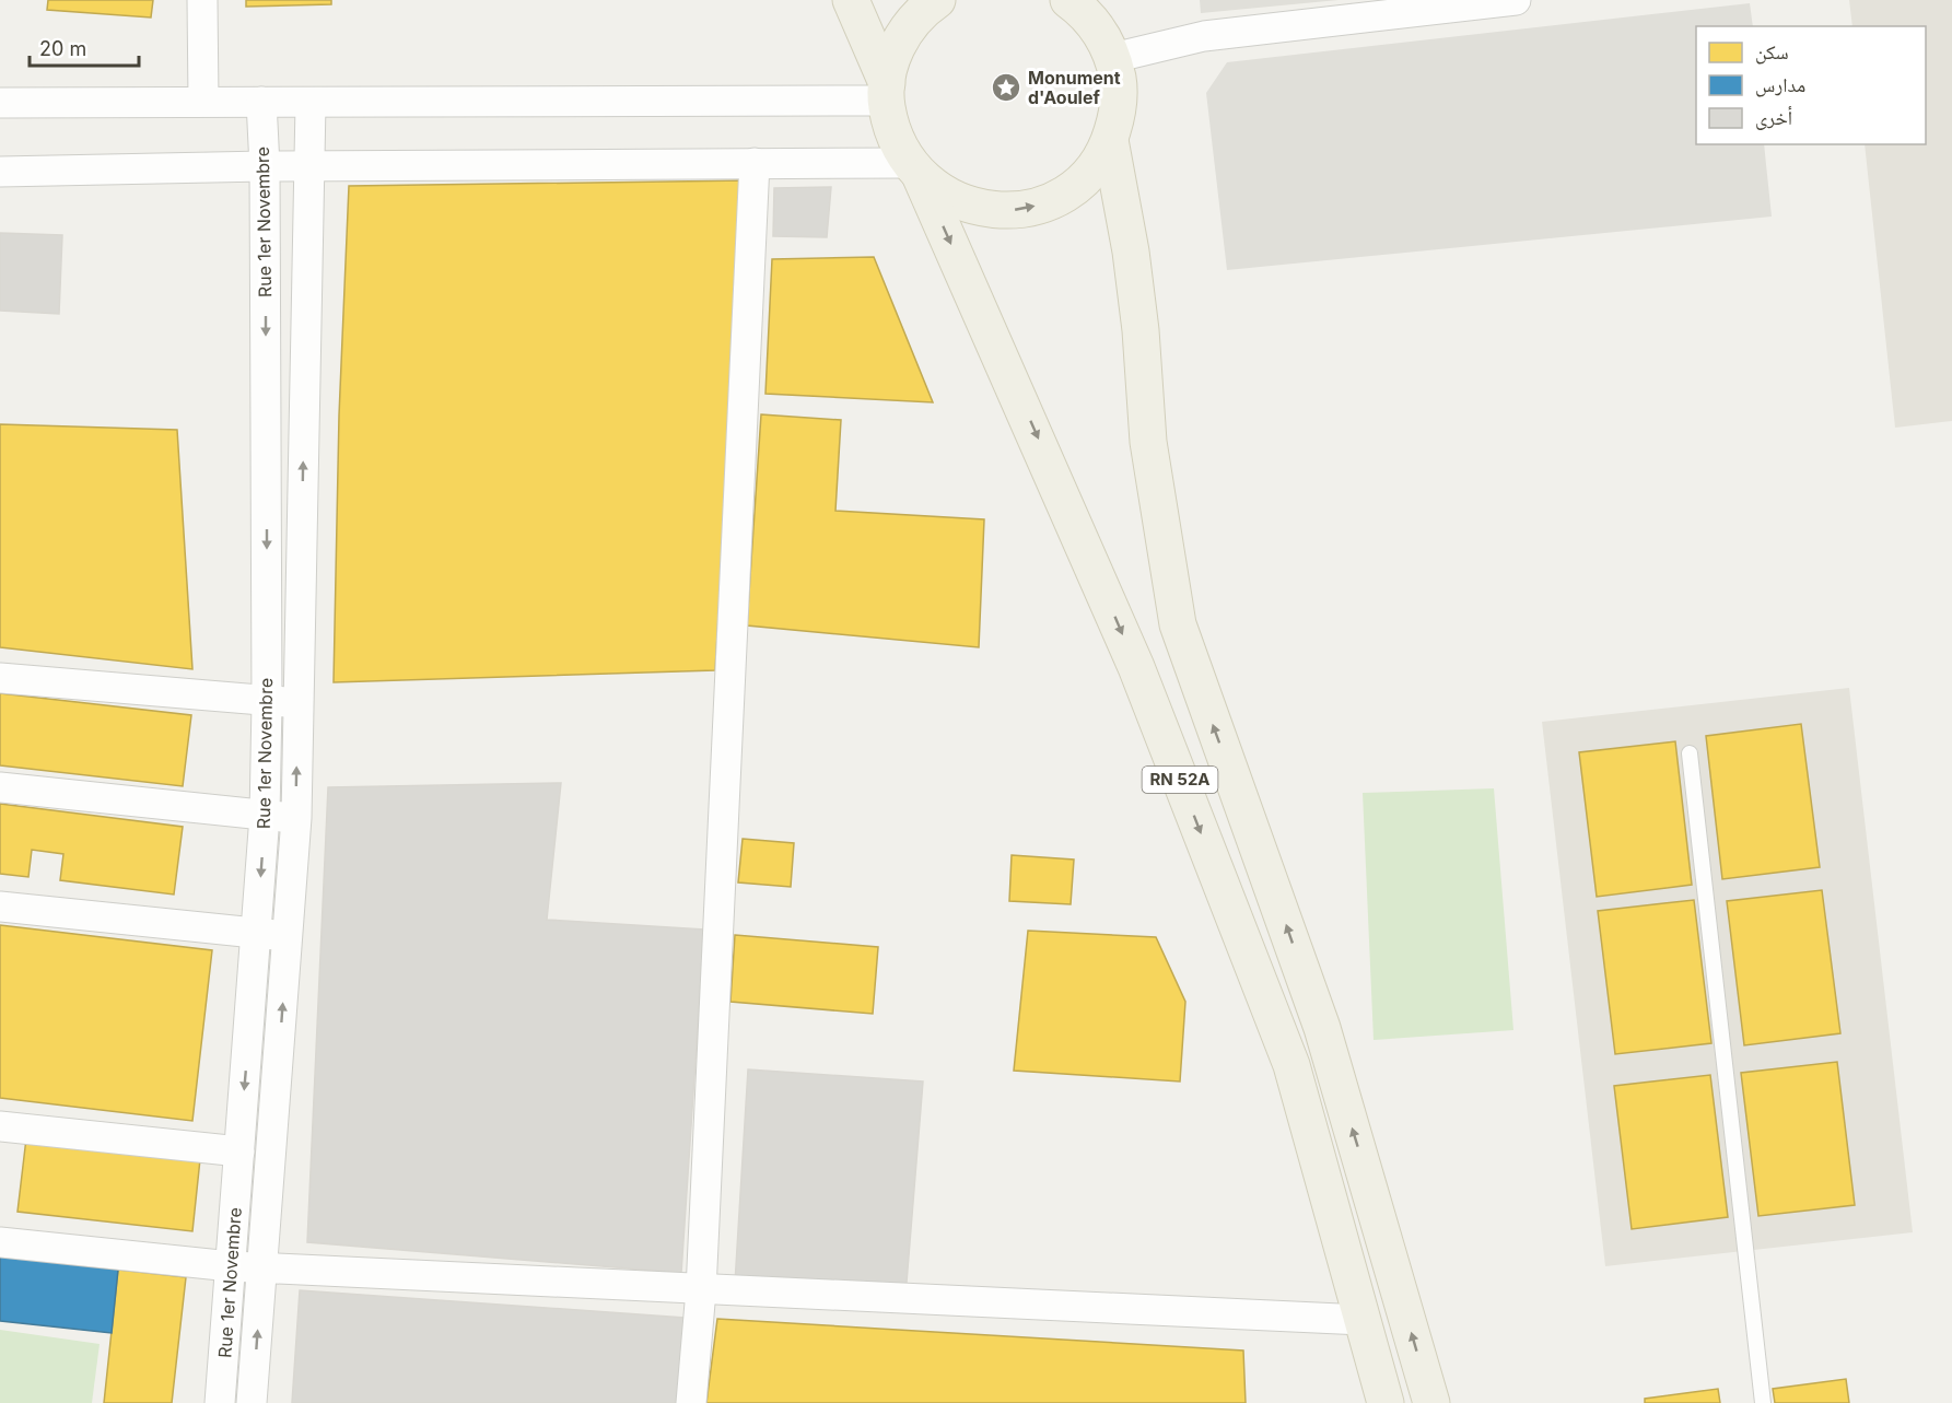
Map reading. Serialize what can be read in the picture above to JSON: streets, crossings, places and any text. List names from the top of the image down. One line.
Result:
{"streets":{"main road":["RN 52A"],"street":["Rue 1er Novembre"]},"places":{"place":["Monument d'Aoulef"]},"legend":["سكن","مدارس","أخرى"],"scale_bar":"20 m"}
